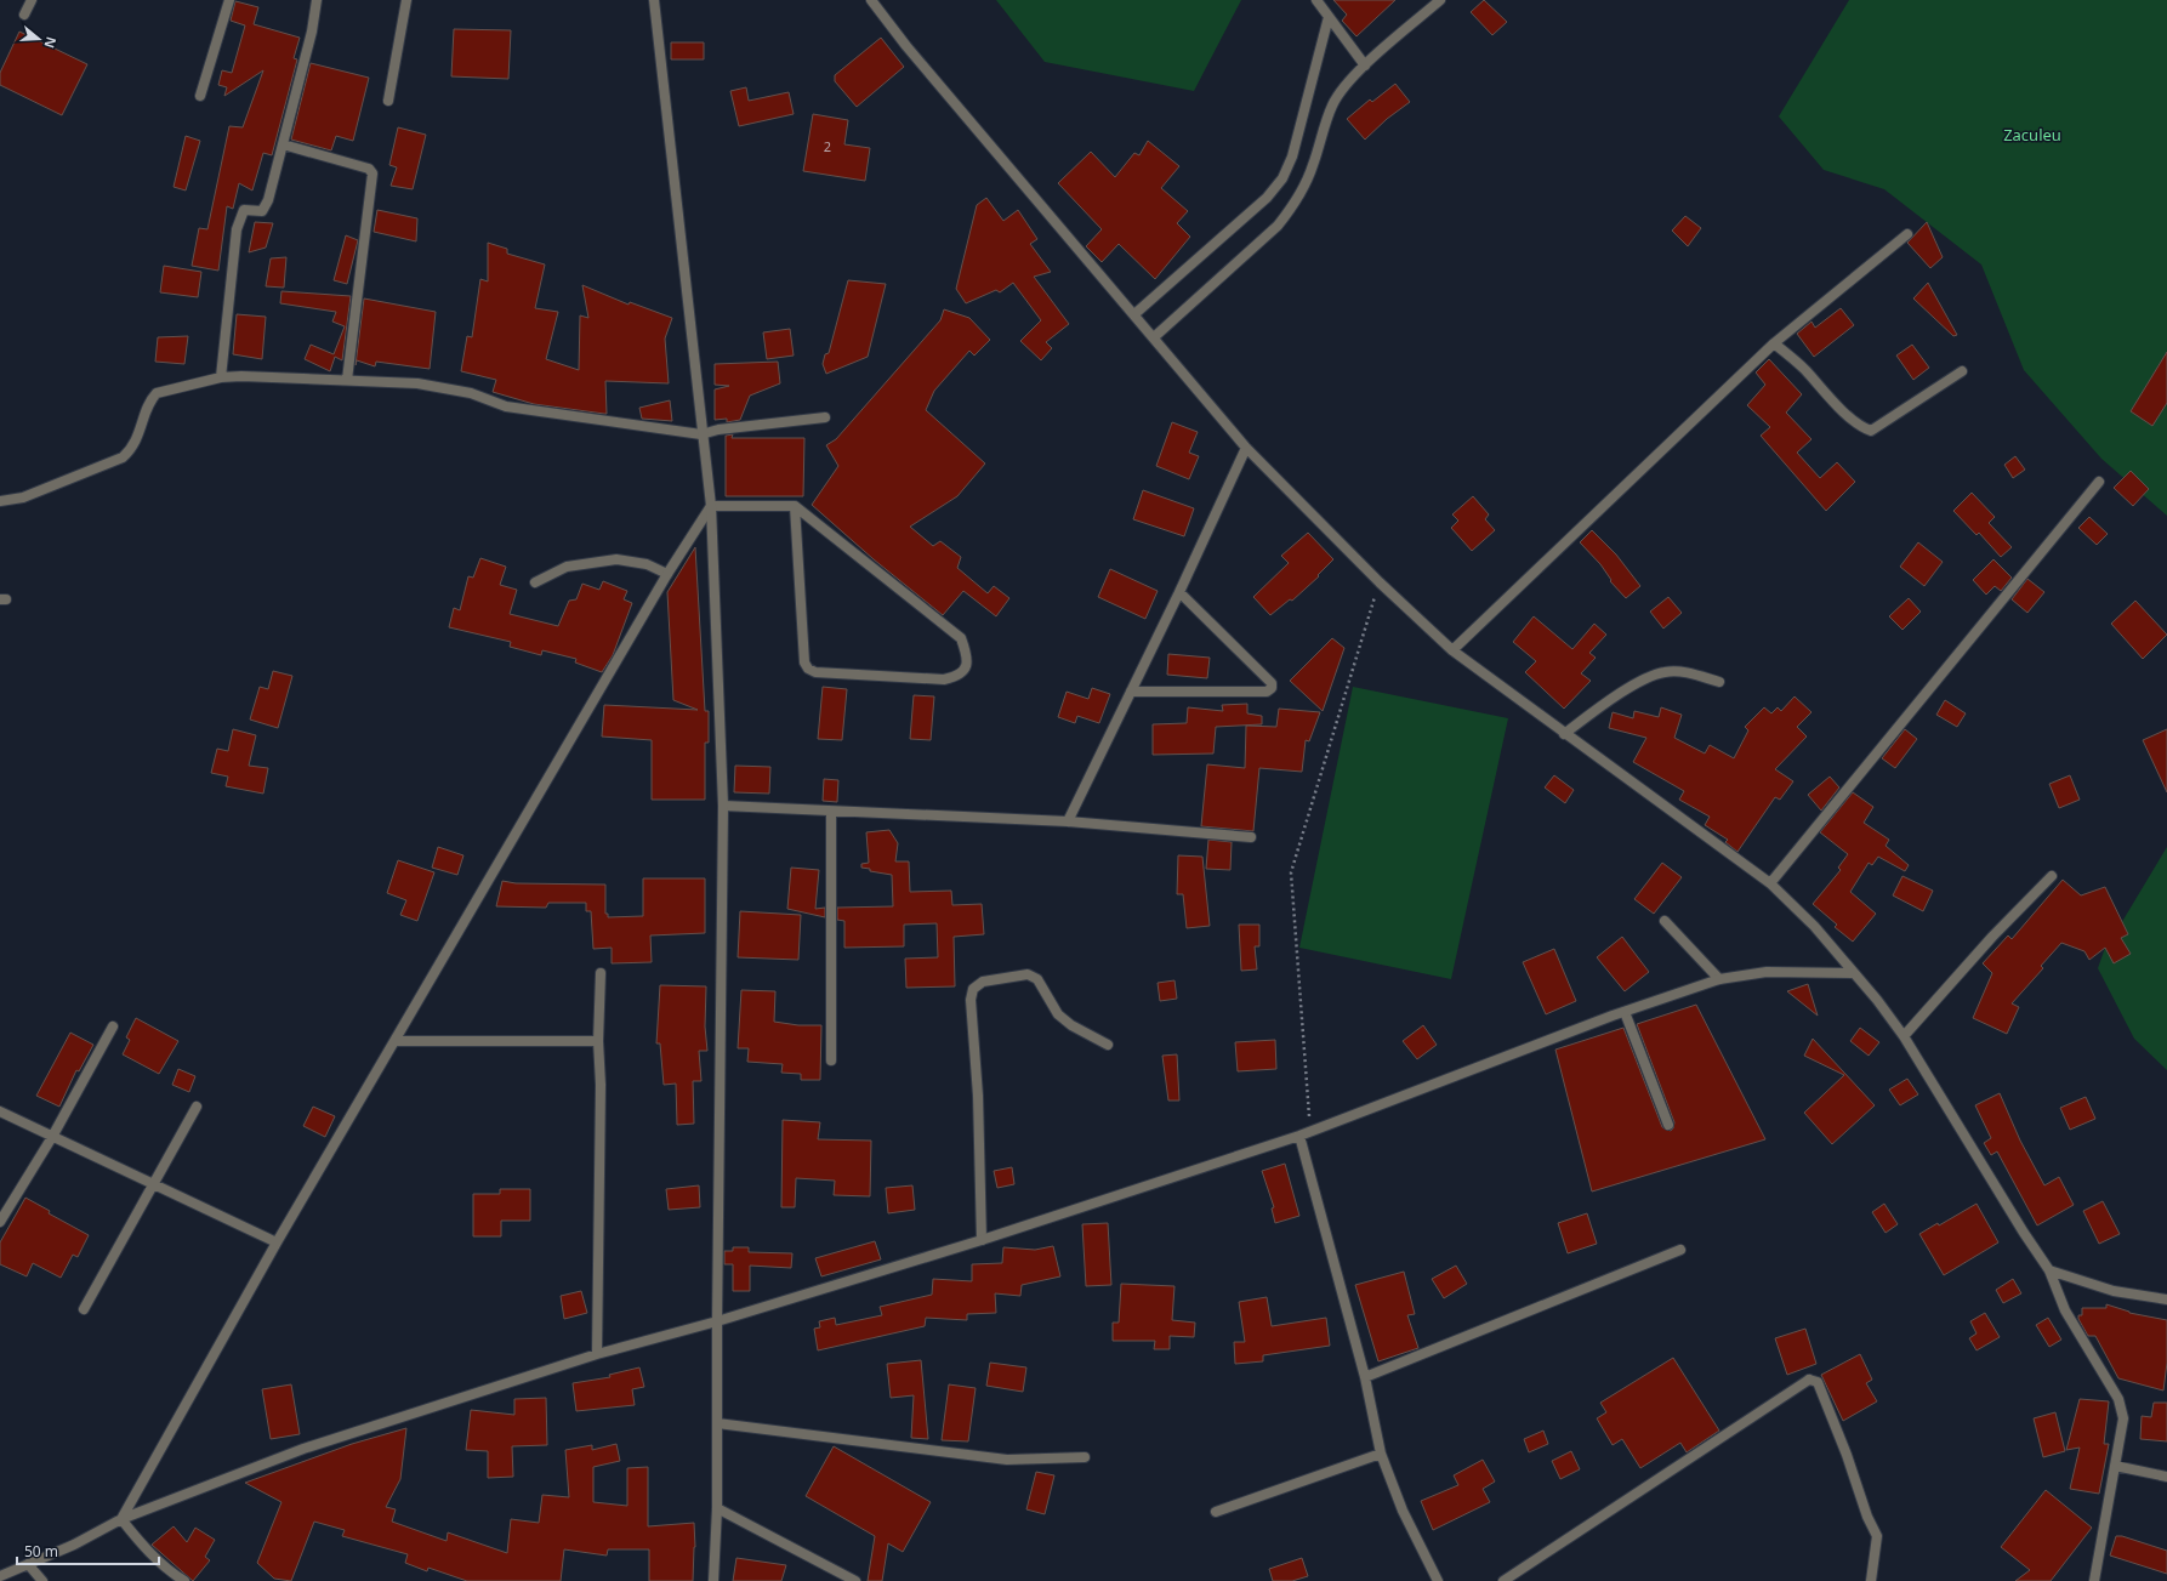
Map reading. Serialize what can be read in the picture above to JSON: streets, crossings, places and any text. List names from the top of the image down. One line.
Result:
{"parks":["Zaculeu"],"house_numbers":["2"],"scale_bar":"50 m","north":"right"}
